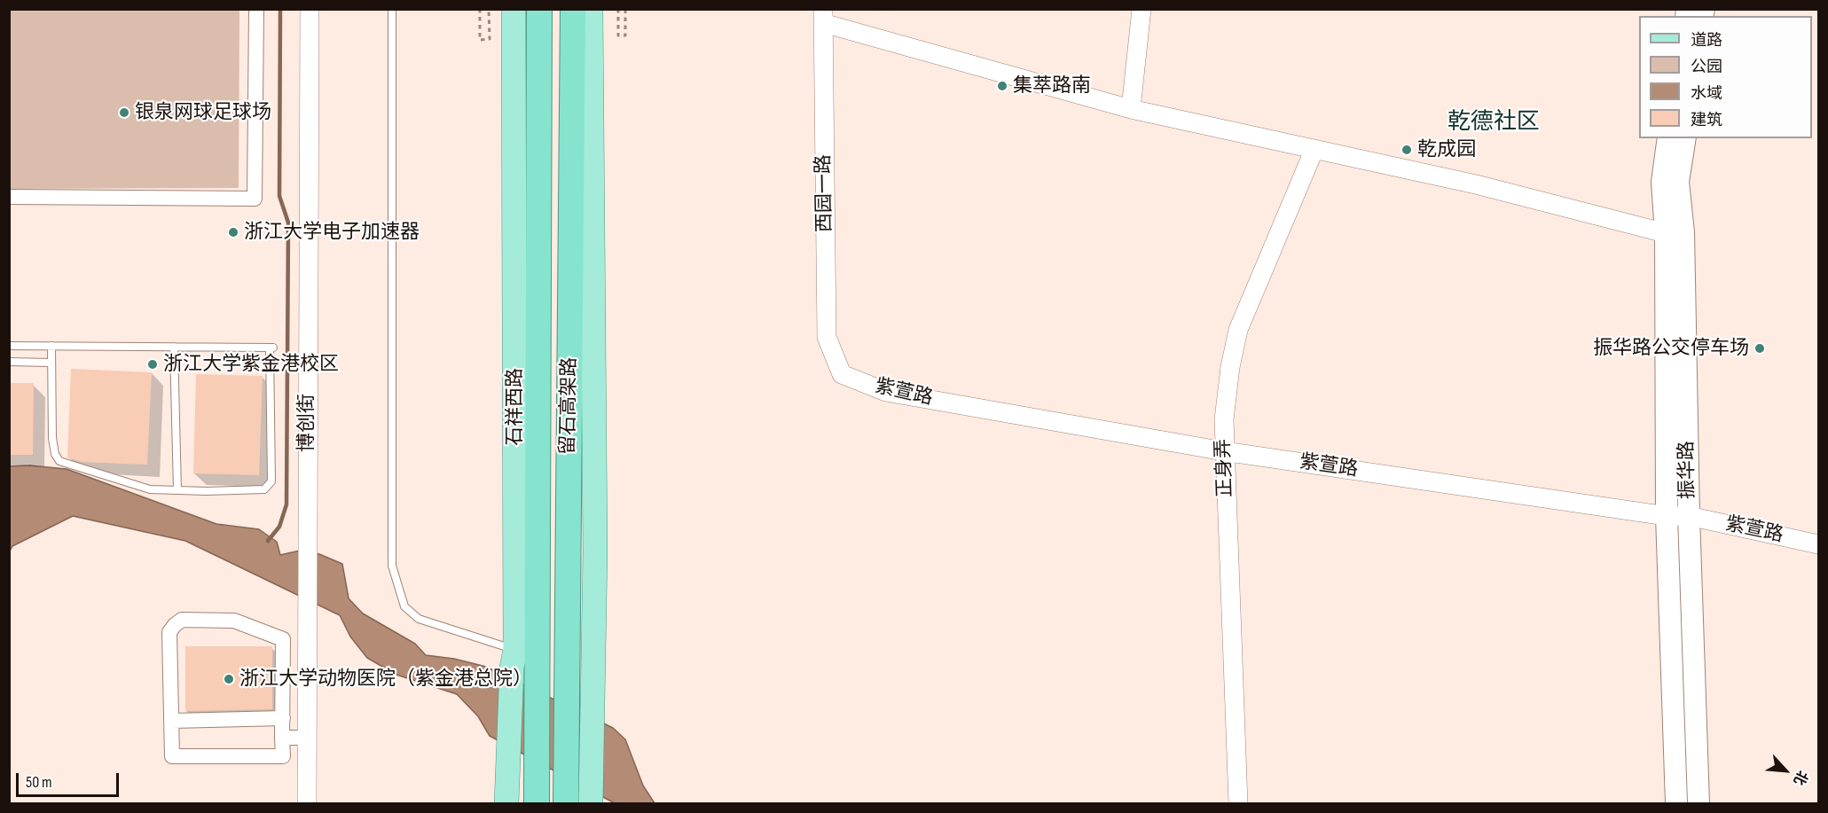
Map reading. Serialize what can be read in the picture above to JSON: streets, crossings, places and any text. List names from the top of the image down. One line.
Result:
{"streets":{"highway":["留石高架路"],"main road":["石祥西路","振华路"],"street":["西园一路","紫萱路","博创街","正身弄"]},"crossings":[["西园一路","紫萱路"],["紫萱路","正身弄"],["紫萱路","振华路"]],"districts":["乾德社区"],"places":["集萃路南","银泉网球足球场","乾成园","浙江大学电子加速器","振华路公交停车场","浙江大学紫金港校区","浙江大学动物医院（紫金港总院）"],"legend":["道路","公园","水域","建筑"],"scale_bar":"50 m","north":"bottom right"}
